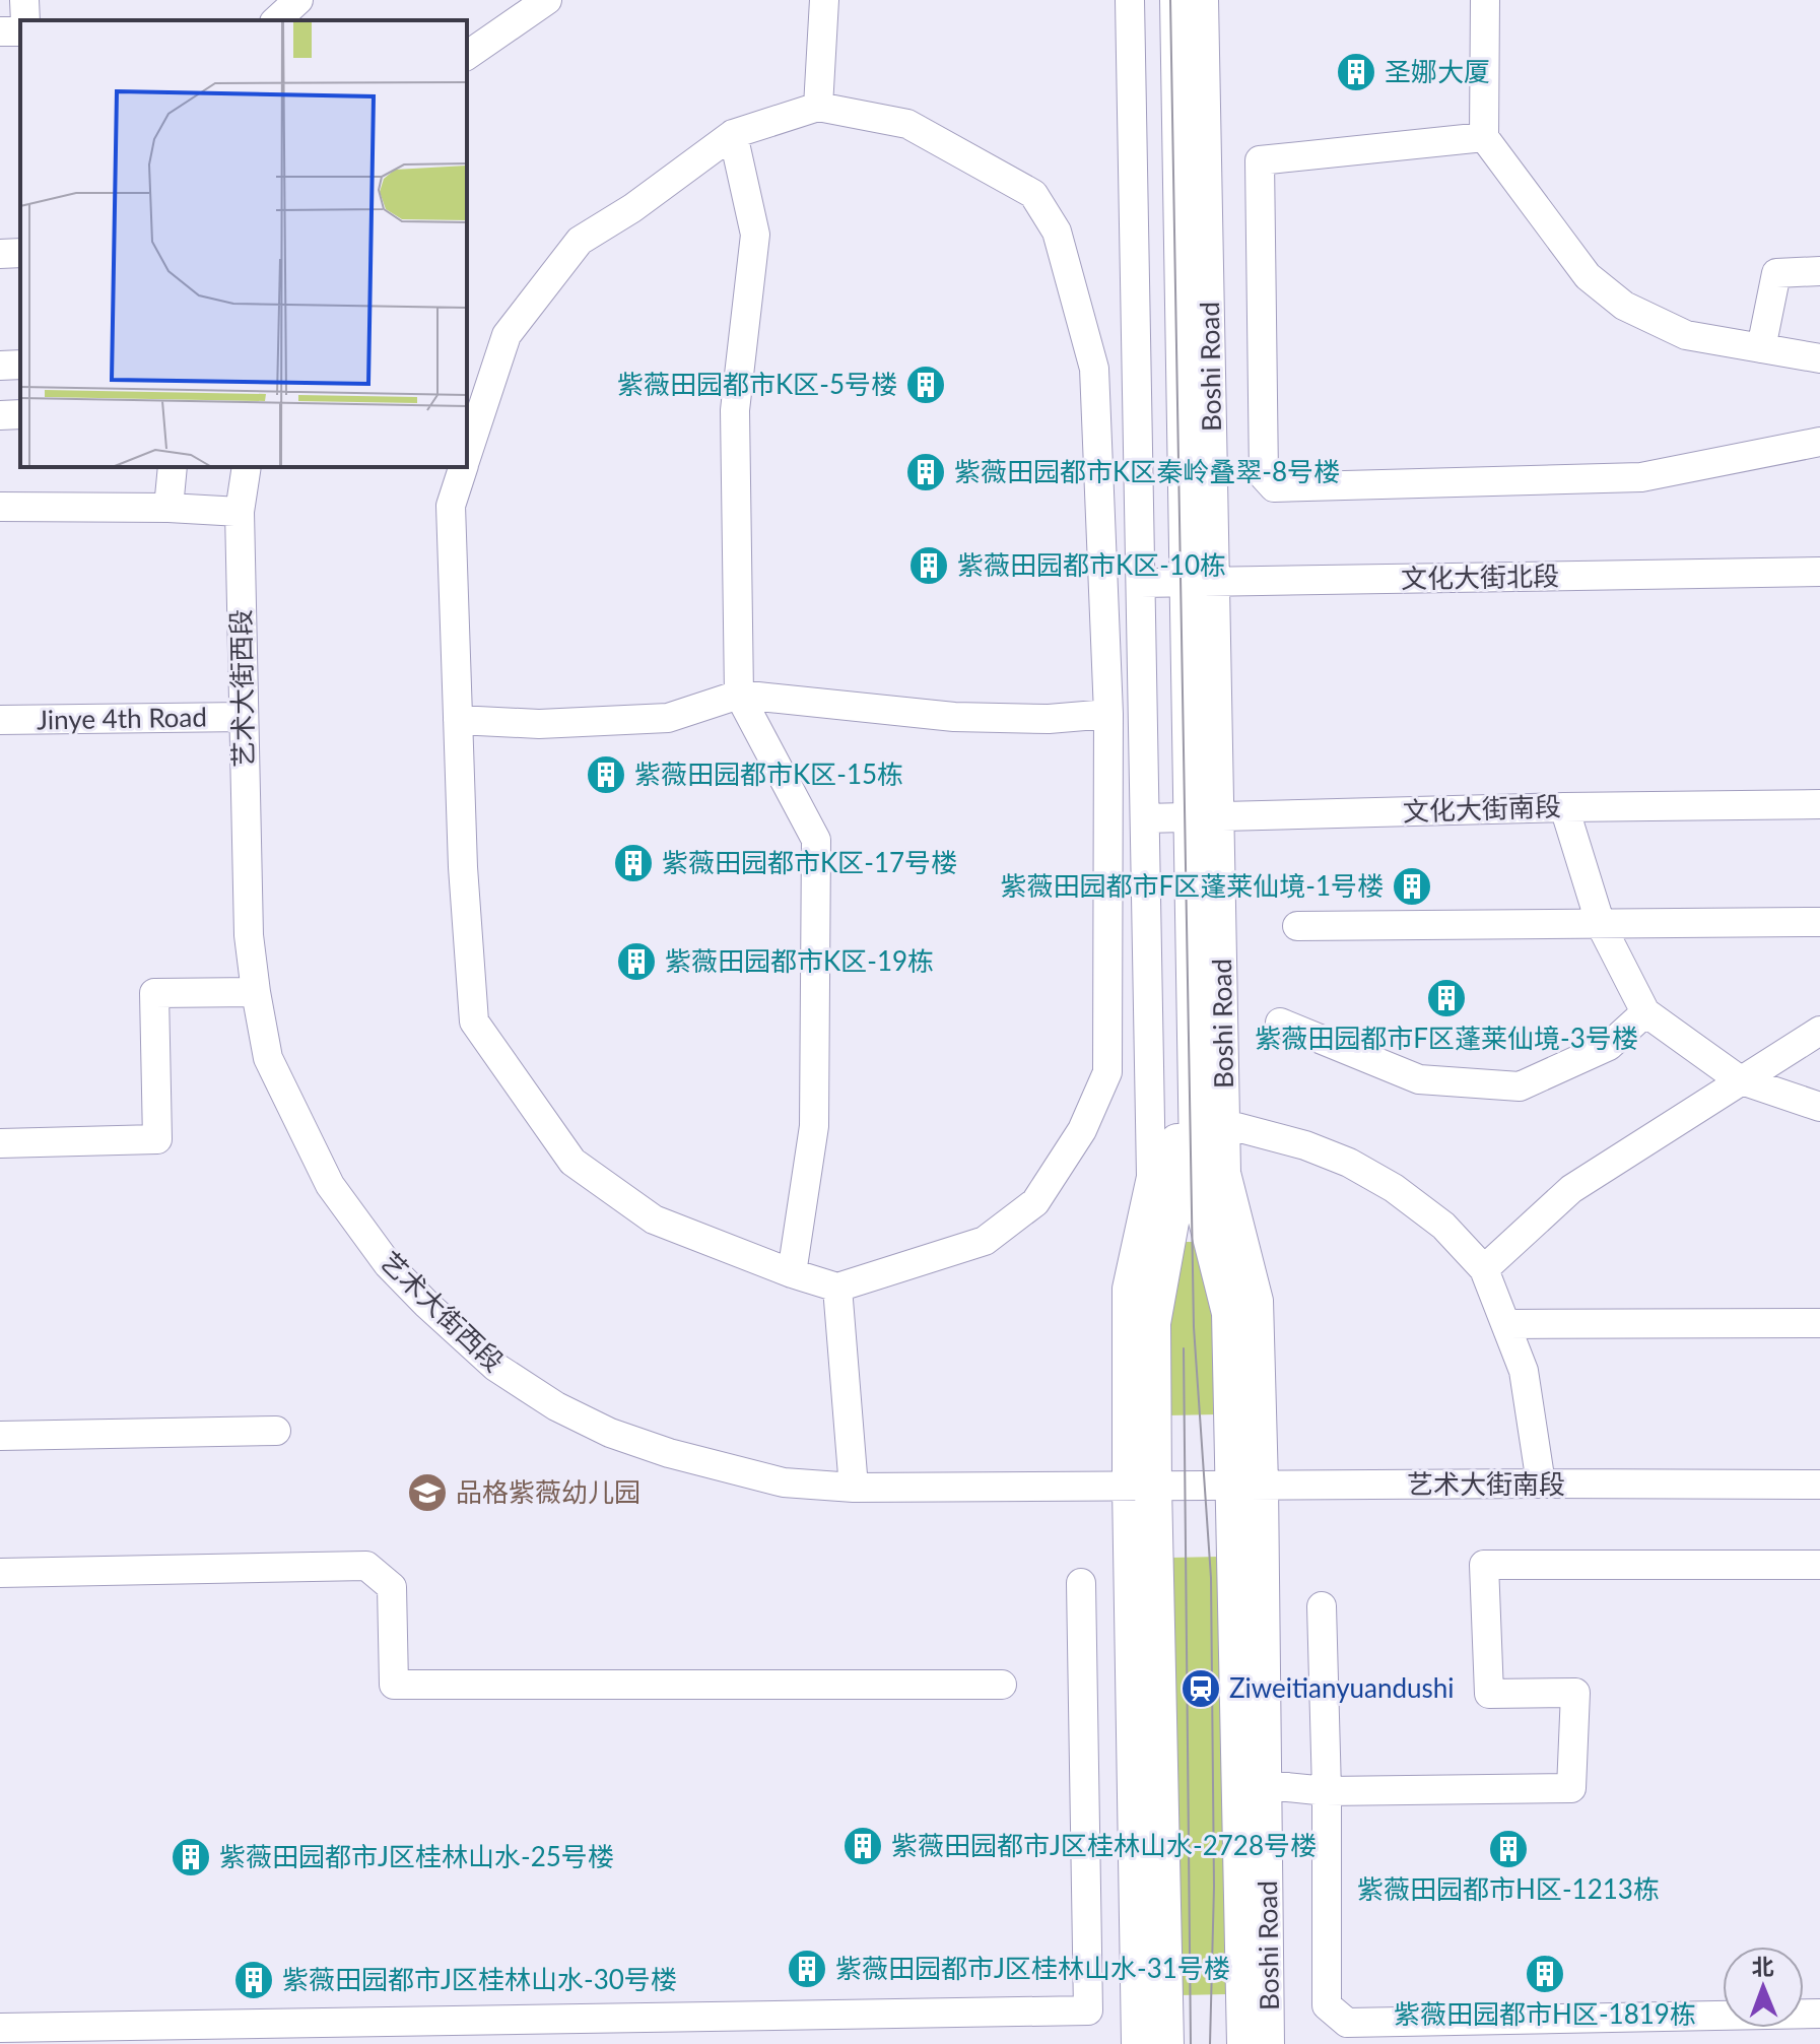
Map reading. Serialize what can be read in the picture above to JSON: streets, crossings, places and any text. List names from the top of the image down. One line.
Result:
{"streets":{"main road":["Boshi Road"],"street":["文化大街北段","艺术大街西段","Jinye 4th Road","文化大街南段","艺术大街南段"]},"crossings":[["Boshi Road","文化大街北段"],["Boshi Road","艺术大街西段"],["Boshi Road","文化大街南段"],["Boshi Road","艺术大街南段"],["艺术大街西段","Jinye 4th Road"],["艺术大街西段","艺术大街南段"]],"places":{"building":["圣娜大厦","紫薇田园都市K区-5号楼","紫薇田园都市K区秦岭叠翠-8号楼","紫薇田园都市K区-10栋","紫薇田园都市K区-15栋","紫薇田园都市K区-17号楼","紫薇田园都市F区蓬莱仙境-1号楼","紫薇田园都市K区-19栋","紫薇田园都市F区蓬莱仙境-3号楼","紫薇田园都市J区桂林山水-2728号楼","紫薇田园都市H区-1213栋","紫薇田园都市J区桂林山水-25号楼","紫薇田园都市J区桂林山水-31号楼","紫薇田园都市H区-1819栋","紫薇田园都市J区桂林山水-30号楼"],"school or university":["品格紫薇幼儿园"],"station":["Ziweitianyuandushi"]},"north":"top"}
